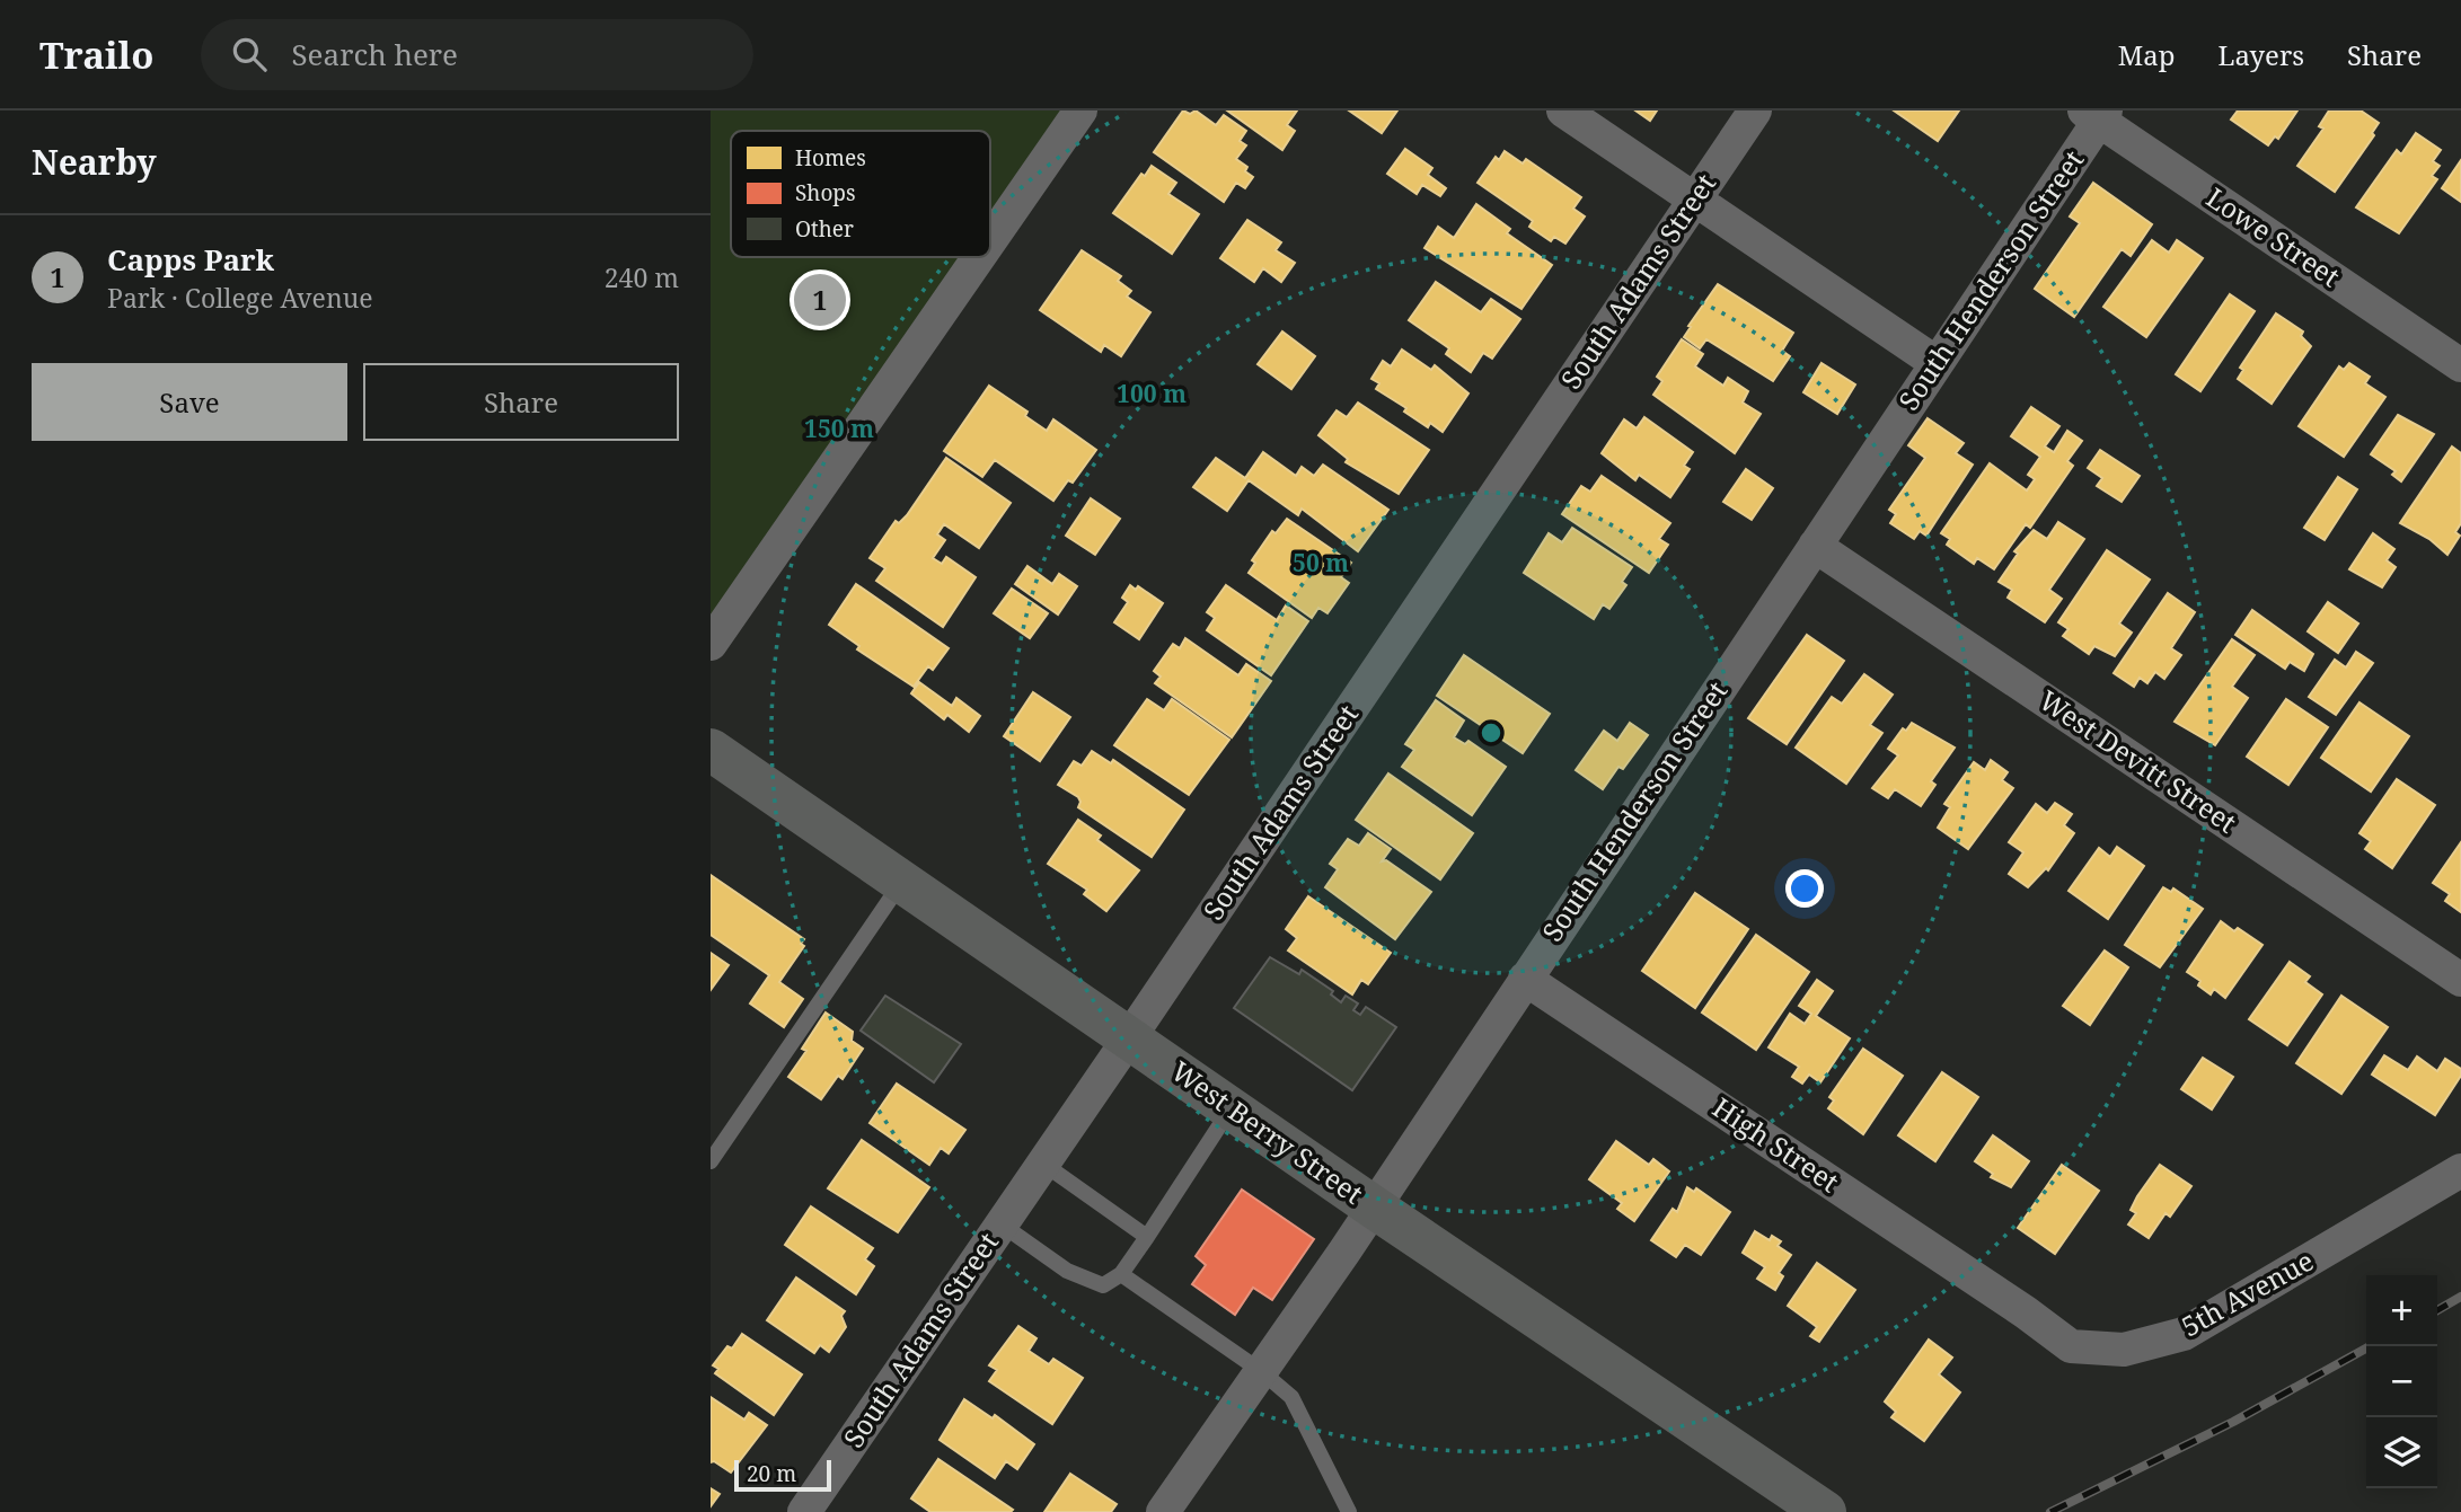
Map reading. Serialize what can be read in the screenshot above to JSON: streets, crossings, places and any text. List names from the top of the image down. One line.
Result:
{"streets":{"main road":["West Berry Street"],"street":["Lowe Street","South Henderson Street","South Adams Street","West Devitt Street","High Street","5th Avenue"]},"crossings":[["Lowe Street","South Henderson Street"],["South Henderson Street","West Devitt Street"],["South Henderson Street","West Berry Street"],["South Henderson Street","High Street"],["South Adams Street","West Berry Street"],["High Street","5th Avenue"]],"legend":["Homes","Shops","Other"],"scale_bar":"20 m","page":{"header":"Trailo","search":"Search here","nav":["Map","Layers","Share"],"heading":"Nearby","list":[{"mark":"1","name":"Capps Park","note":"Park · College Avenue","value":"240 m"}],"pins":"1","buttons":["Save","Share"],"map_buttons":["+","−"],"scale":"20 m"},"rings":["100 m","150 m","50 m"]}
